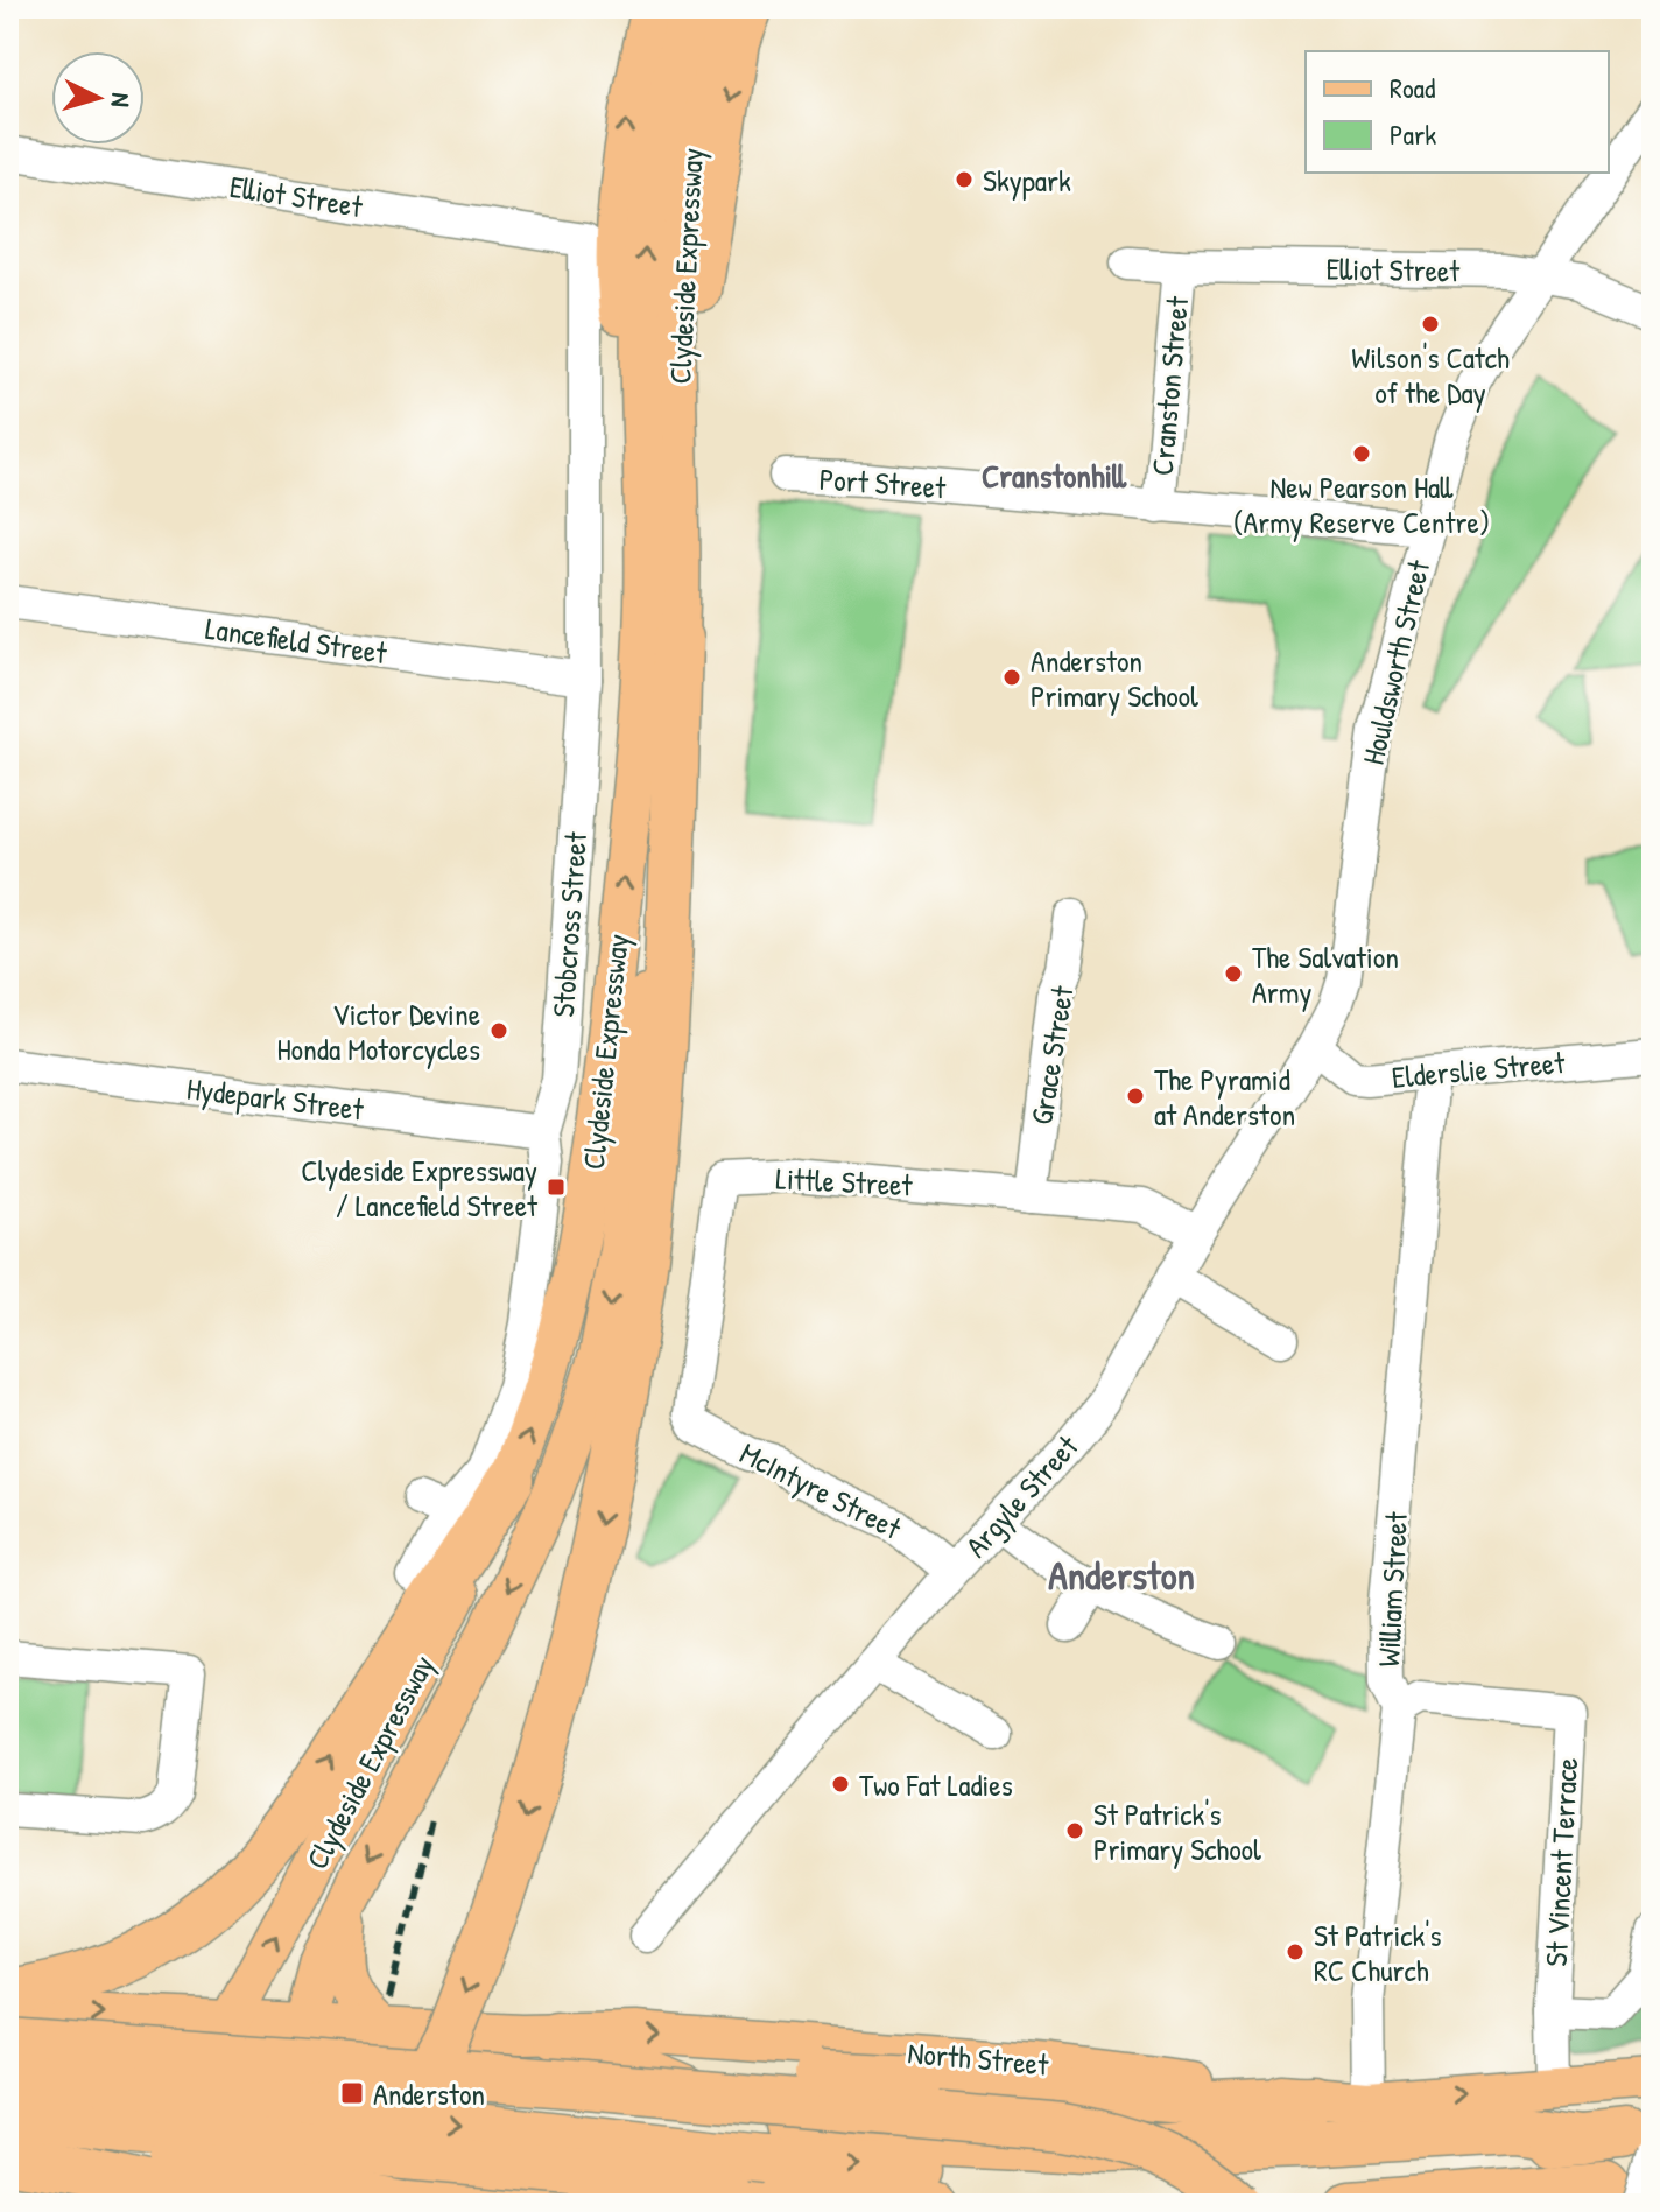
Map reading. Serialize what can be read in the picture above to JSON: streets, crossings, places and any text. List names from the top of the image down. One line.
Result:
{"streets":{"main road":["Clydeside Expressway","North Street"],"street":["Elliot Street","Cranston Street","Port Street","Lancefield Street","Houldsworth Street","Stobcross Street","Grace Street","Elderslie Street","Hydepark Street","Little Street","McIntyre Street","Argyle Street","William Street","St Vincent Terrace"]},"crossings":[["Elliot Street","Cranston Street"],["Elliot Street","Houldsworth Street"],["Elliot Street","Stobcross Street"],["Clydeside Expressway","North Street"],["Cranston Street","Port Street"],["Port Street","Houldsworth Street"],["Lancefield Street","Stobcross Street"],["Houldsworth Street","Elderslie Street"],["Houldsworth Street","Argyle Street"],["Stobcross Street","Hydepark Street"],["Grace Street","Little Street"],["Elderslie Street","Argyle Street"],["Elderslie Street","William Street"],["Little Street","McIntyre Street"],["Little Street","Argyle Street"],["McIntyre Street","Argyle Street"],["William Street","St Vincent Terrace"],["William Street","North Street"],["St Vincent Terrace","North Street"]],"one_way":["North Street"],"districts":["Cranstonhill","Anderston"],"places":{"other":["Skypark","Wilson's Catch of the Day","New Pearson Hall (Army Reserve Centre)","Anderston Primary School","The Salvation Army","Victor Devine Honda Motorcycles","The Pyramid at Anderston","Two Fat Ladies","St Patrick's Primary School","St Patrick's RC Church"],"transit":["Clydeside Expressway / Lancefield Street","Anderston"]},"legend":["Road","Park"],"north":"right"}
